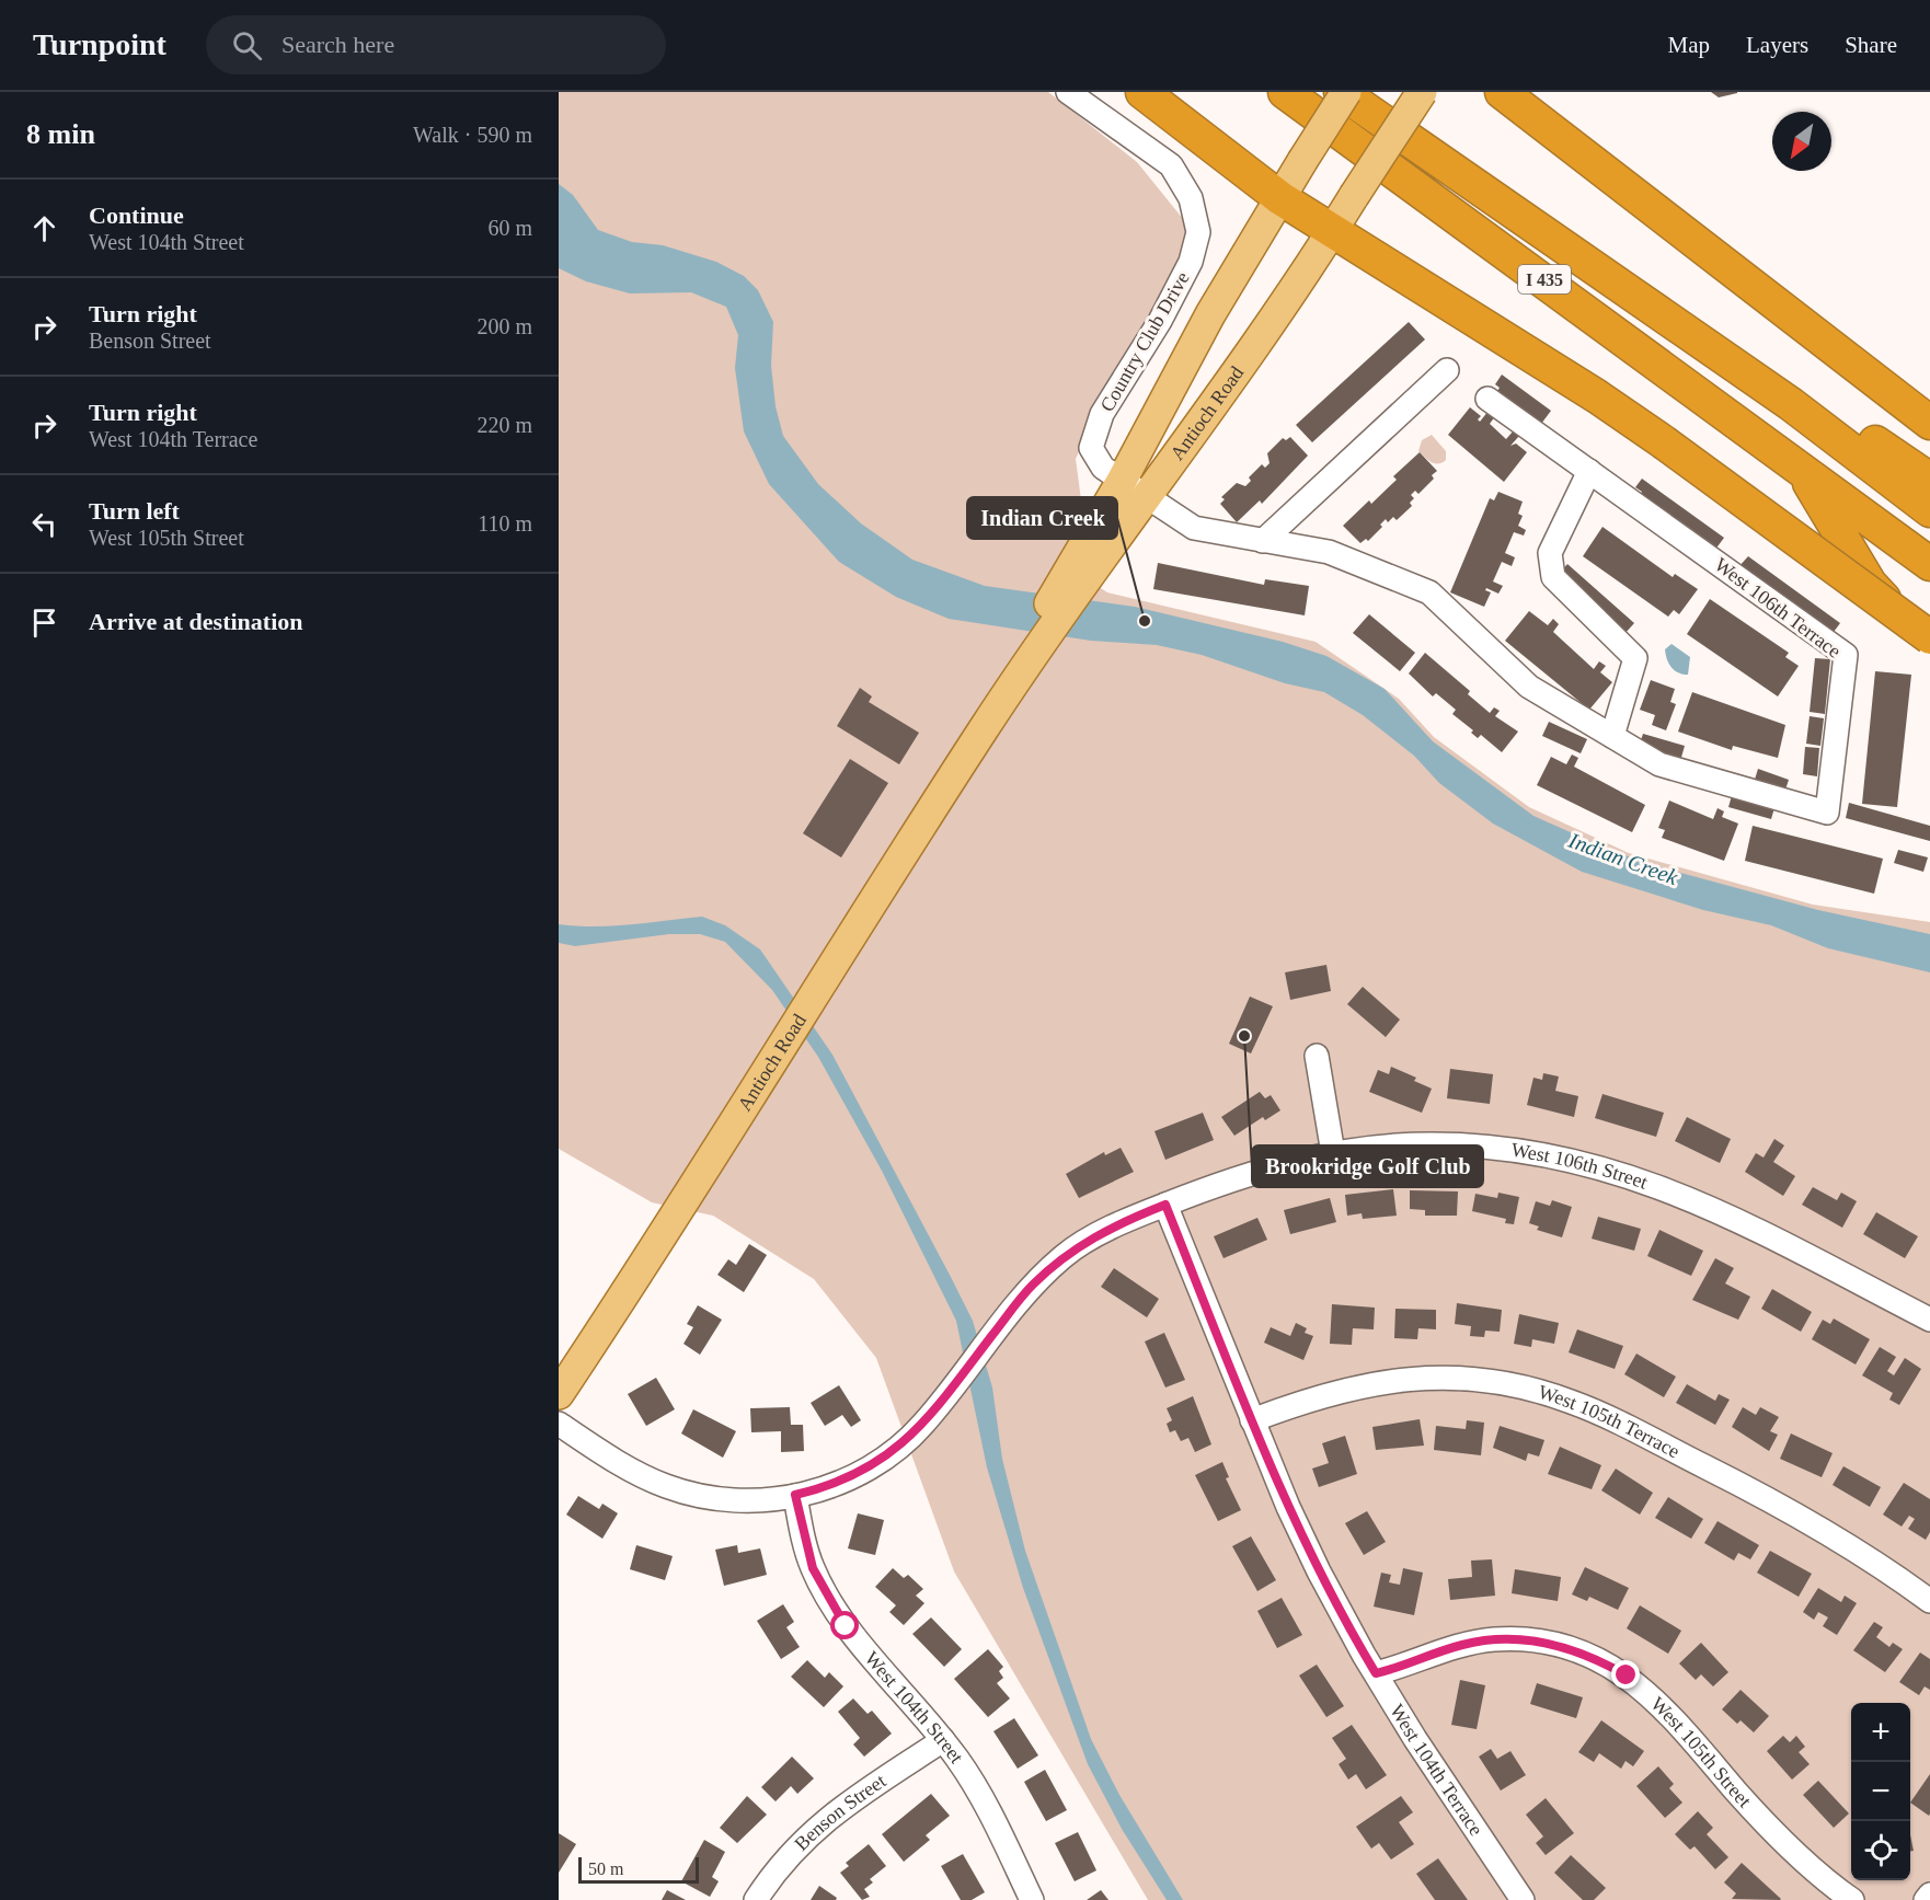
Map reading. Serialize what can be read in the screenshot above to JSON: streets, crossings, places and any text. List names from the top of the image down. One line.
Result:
{"streets":{"highway":["I 435"],"main road":["Antioch Road"],"street":["Country Club Drive","West 106th Terrace","West 106th Street","West 105th Terrace","West 104th Street","West 105th Street","West 104th Terrace","Benson Street"]},"crossings":[["Country Club Drive","Antioch Road"],["Country Club Drive","West 106th Terrace"],["Antioch Road","West 106th Terrace"],["West 106th Street","West 104th Terrace"],["West 105th Terrace","West 104th Terrace"],["West 104th Street","Benson Street"],["West 105th Street","West 104th Terrace"]],"water":["Indian Creek"],"places":["Indian Creek","Brookridge Golf Club"],"scale_bar":"50 m","north":"bottom left","page":{"header":"Turnpoint","search":"Search here","nav":["Map","Layers","Share"],"heading":["8 min","Walk · 590 m"],"list":[["Continue","West 104th Street","60 m"],["Turn right","Benson Street","200 m"],["Turn right","West 104th Terrace","220 m"],["Turn left","West 105th Street","110 m"],"Arrive at destination"],"map_buttons":["+","−"],"scale":"50 m"}}
